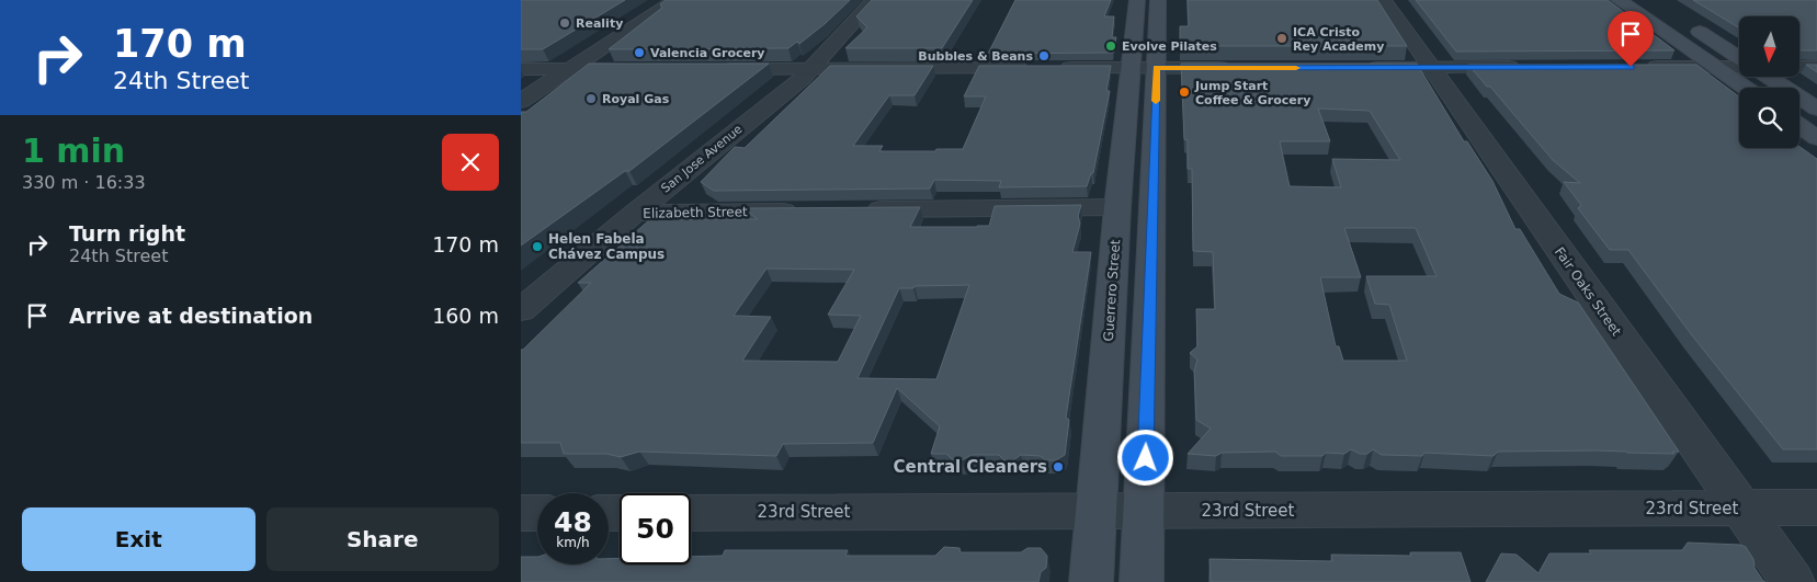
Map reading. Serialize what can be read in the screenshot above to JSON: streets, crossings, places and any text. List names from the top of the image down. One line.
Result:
{"streets":{"main road":["Guerrero Street"],"street":["San Jose Avenue","Elizabeth Street","Fair Oaks Street","23rd Street"]},"crossings":[["San Jose Avenue","Elizabeth Street"],["Guerrero Street","23rd Street"],["Fair Oaks Street","23rd Street"]],"places":["Reality","ICA Cristo Rey Academy","Evolve Pilates","Valencia Grocery","Bubbles & Beans","Jump Start Coffee & Grocery","Royal Gas","Helen Fabela Chávez Campus","Central Cleaners"],"north":"bottom","page":{"turn":["170 m","24th Street"],"heading":["1 min","330 m · 16:33"],"list":[{"name":"Turn right","note":"24th Street","value":"170 m"},{"name":"Arrive at destination","value":"160 m"}],"speed":"48 km/h","limit":"50","buttons":["Exit","Share"]}}
